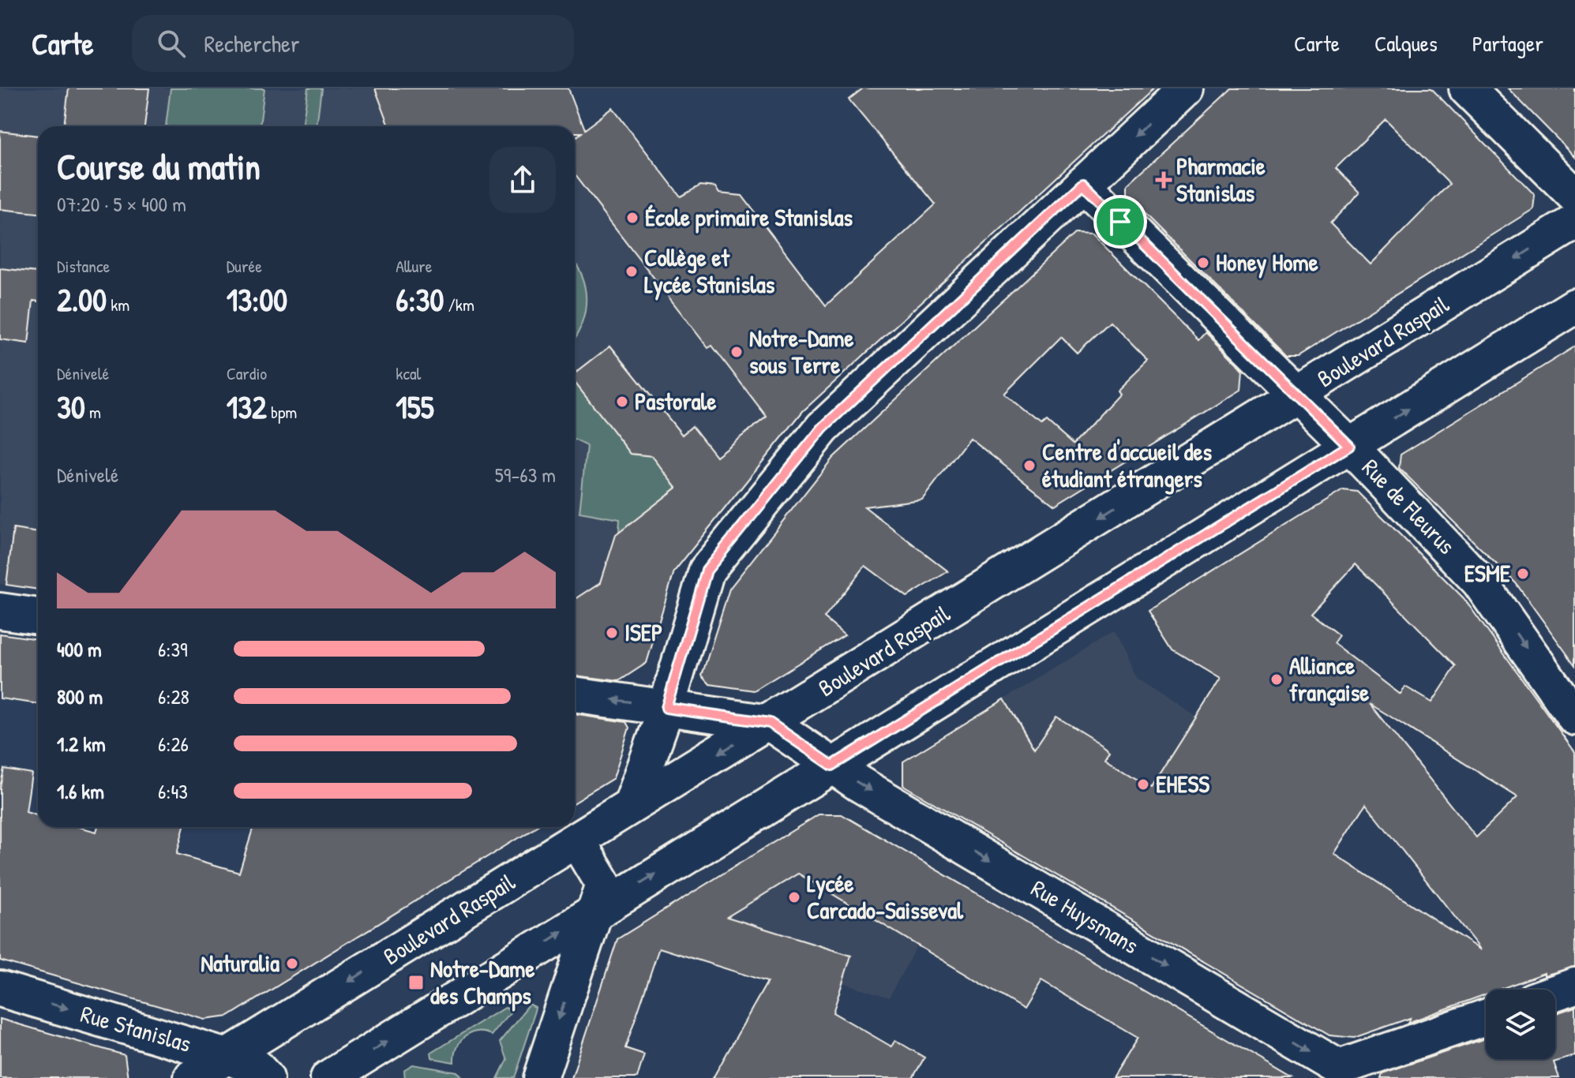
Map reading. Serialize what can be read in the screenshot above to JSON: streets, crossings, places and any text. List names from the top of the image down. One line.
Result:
{"streets":{"street":["Boulevard Raspail","Rue de Fleurus","Rue Huysmans","Rue Stanislas"]},"crossings":[["Boulevard Raspail","Rue de Fleurus"],["Boulevard Raspail","Rue Huysmans"],["Boulevard Raspail","Rue Stanislas"]],"one_way":["Rue de Fleurus","Rue Huysmans","Rue Stanislas"],"places":{"health":["Pharmacie Stanislas"],"other":["École primaire Stanislas","Honey Home","Collège et Lycée Stanislas","Notre-Dame sous Terre","Pastorale","Centre d'accueil des étudiant étrangers","ESME","ISEP","Alliance française","EHESS","Lycée Carcado-Saisseval","Naturalia"],"transit":["Notre-Dame des Champs"]},"page":{"header":"Carte","search":"Rechercher","nav":["Carte","Calques","Partager"],"heading":["Course du matin","07:20 · 5 × 400 m"],"stats":[["Distance","2.00 km"],["Durée","13:00"],["Allure","6:30 /km"],["Dénivelé","30 m"],["Cardio","132 bpm"],["kcal","155"]],"chart":["Dénivelé","59–63 m"],"list":[{"name":"400 m","note":"6:39"},{"name":"800 m","note":"6:28"},{"name":"1.2 km","note":"6:26"},{"name":"1.6 km","note":"6:43"}]}}
